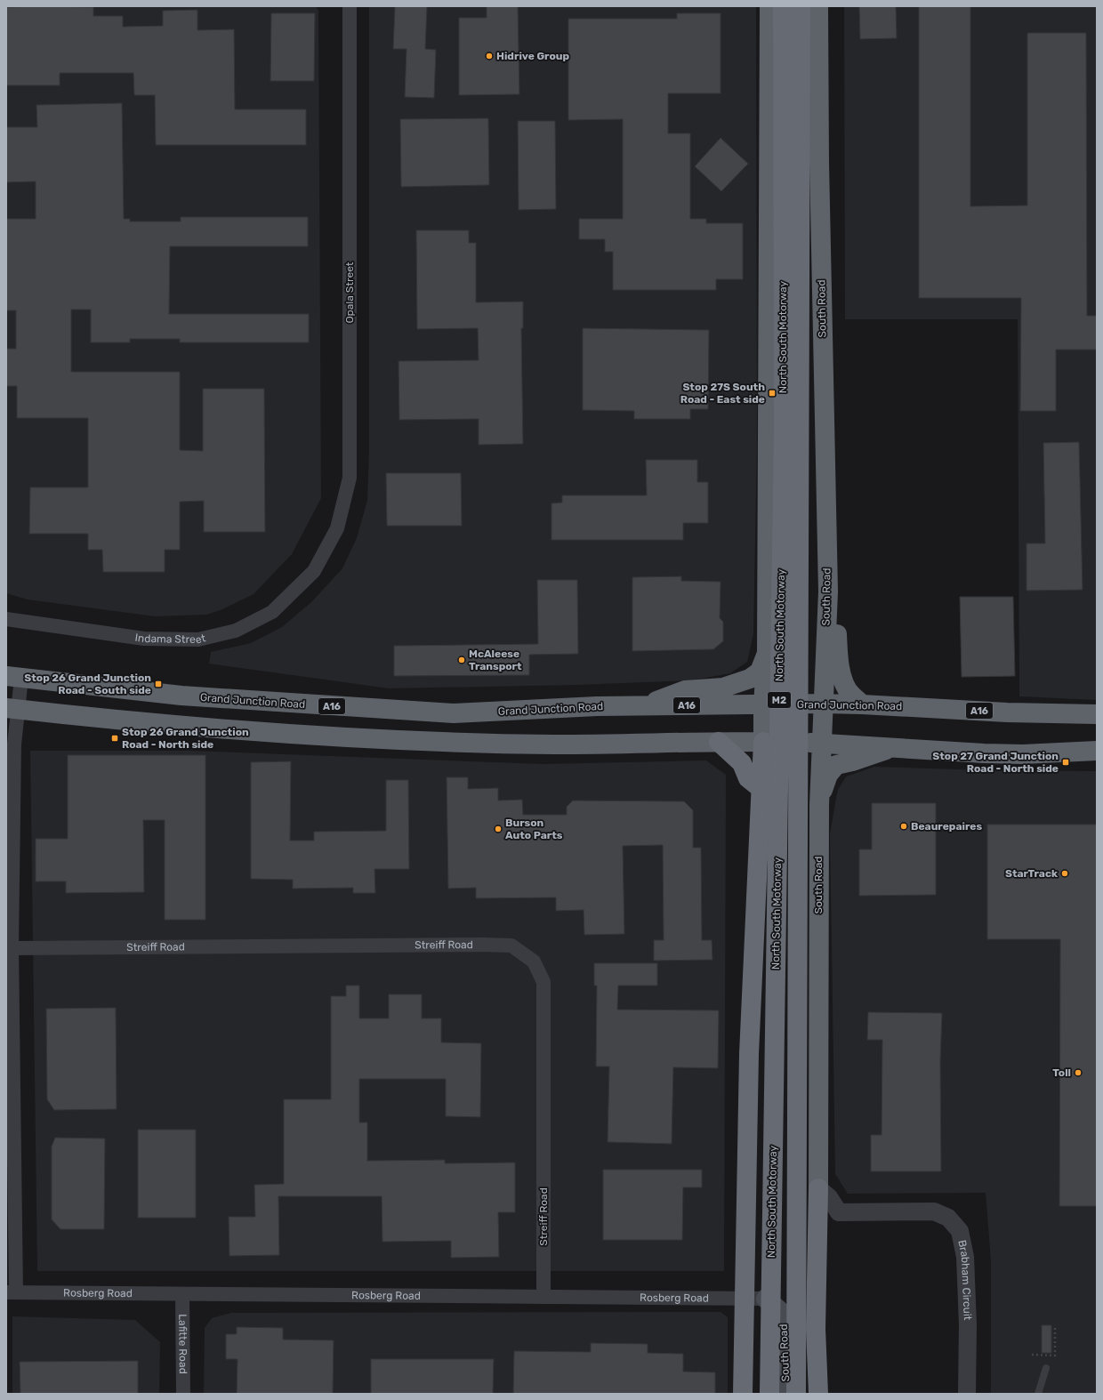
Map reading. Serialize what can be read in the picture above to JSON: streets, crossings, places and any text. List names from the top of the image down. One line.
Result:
{"streets":{"highway":["South Road","North South Motorway","M2","Grand Junction Road","A16"],"street":["Opala Street","Indama Street","Streiff Road","Brabham Circuit","Rosberg Road","Lafitte Road"]},"crossings":[["Opala Street","Indama Street"],["South Road","Grand Junction Road"],["South Road","Rosberg Road"],["Streiff Road","Rosberg Road"],["Rosberg Road","Lafitte Road"]],"places":{"other":["Hidrive Group","McAleese Transport","Beaurepaires","Burson Auto Parts","StarTrack","Toll"],"transit":["Stop 27S South Road - East side","Stop 26 Grand Junction Road - South side","Stop 26 Grand Junction Road - North side","Stop 27 Grand Junction Road - North side"]}}
